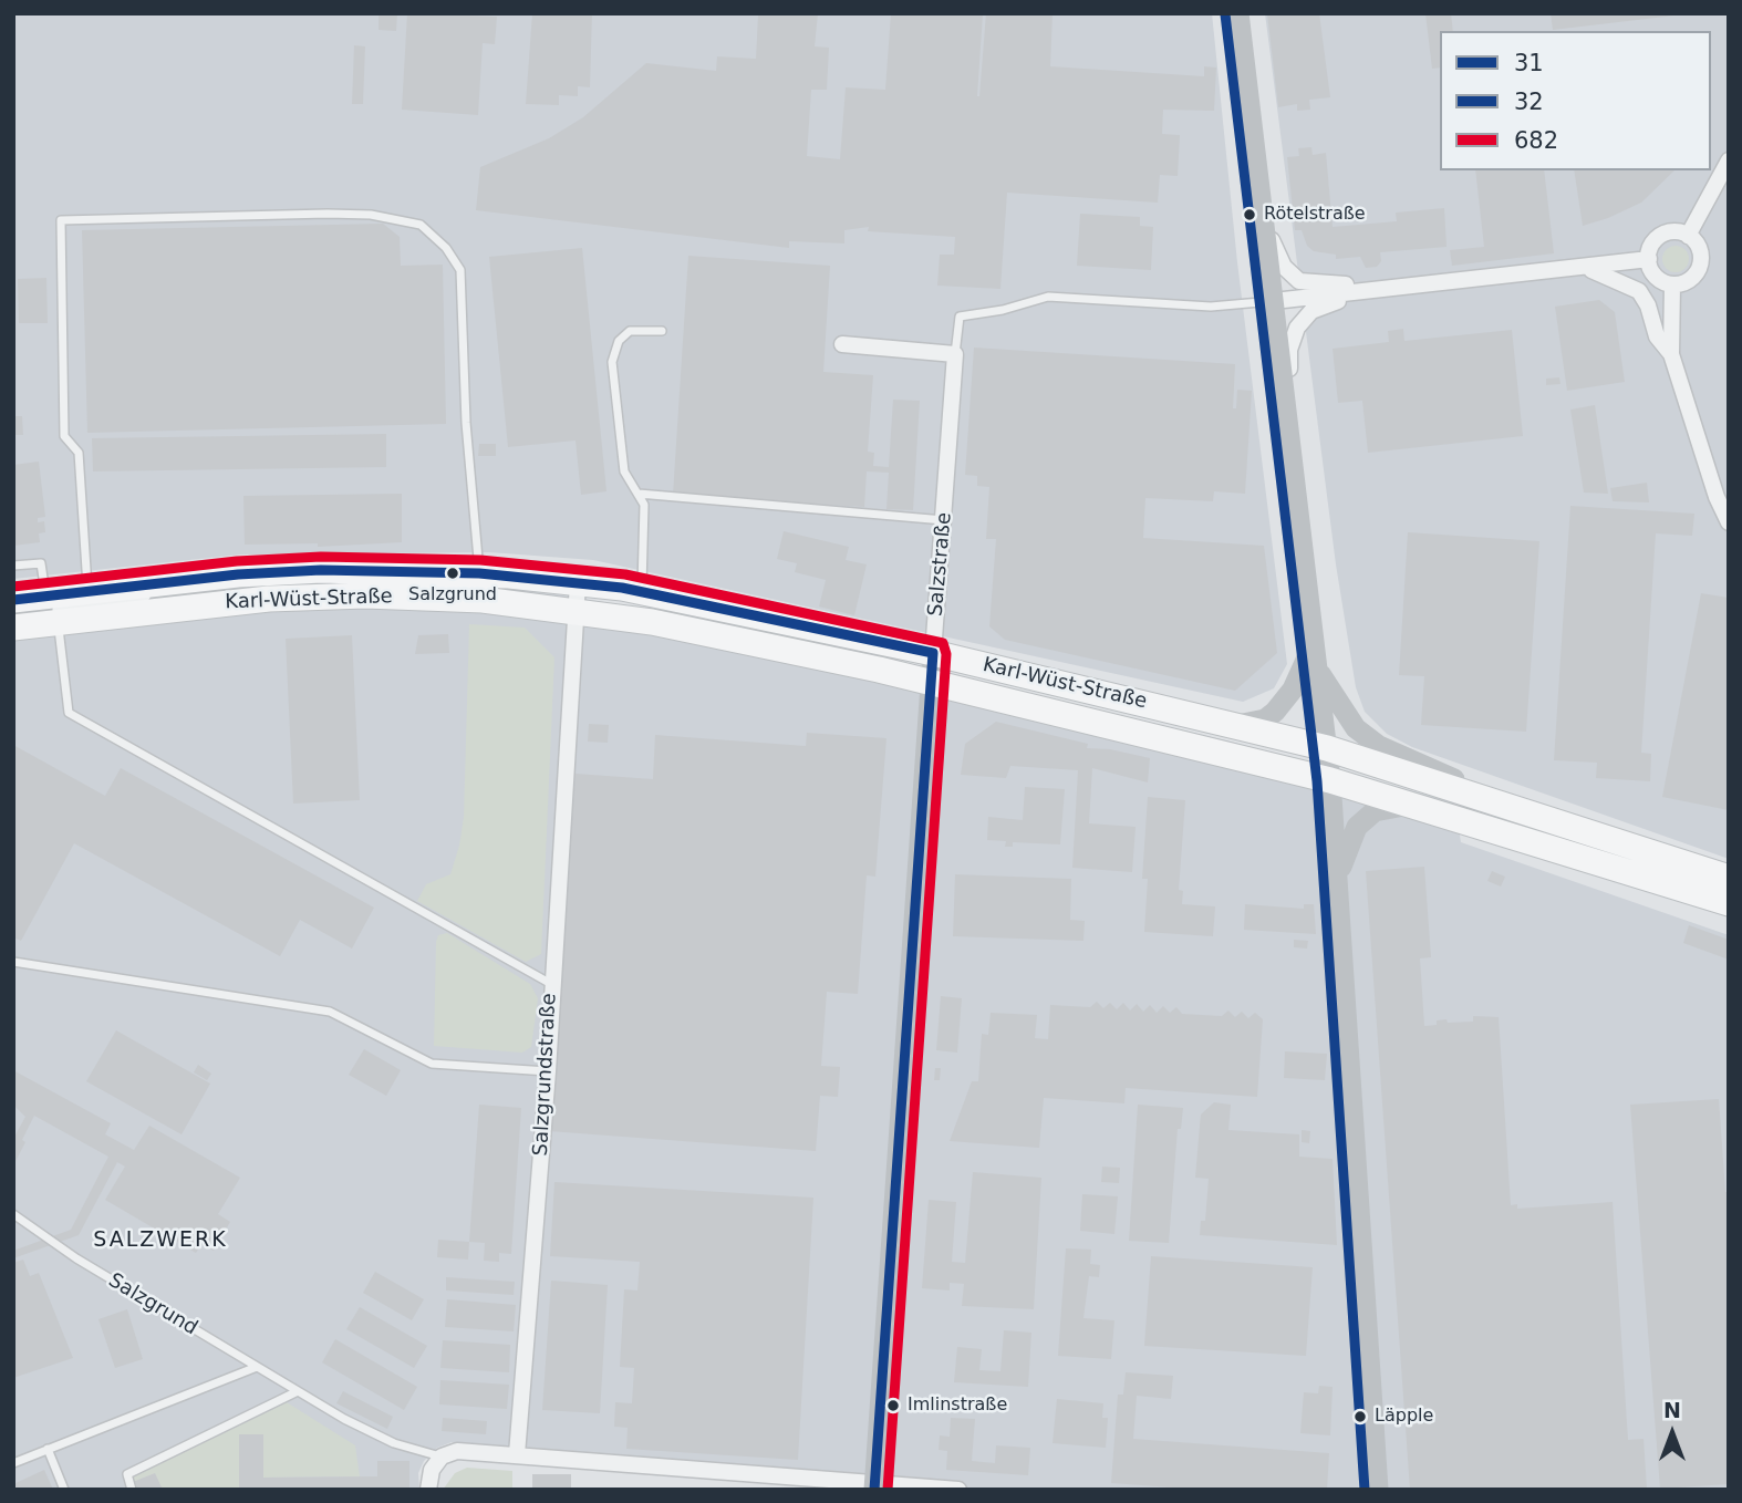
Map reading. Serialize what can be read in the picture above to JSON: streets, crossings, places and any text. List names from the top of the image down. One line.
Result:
{"streets":{"main road":["Salzstraße","Karl-Wüst-Straße"],"street":["Salzgrundstraße"],"lane":["Salzgrund"]},"crossings":[["Salzstraße","Karl-Wüst-Straße"],["Karl-Wüst-Straße","Salzgrundstraße"]],"districts":["SALZWERK"],"places":["Rötelstraße","Salzgrund","Imlinstraße","Läpple"],"lines":["transit line 32","transit line 682","transit line 31"],"legend":["31","32","682"],"north":"top"}
